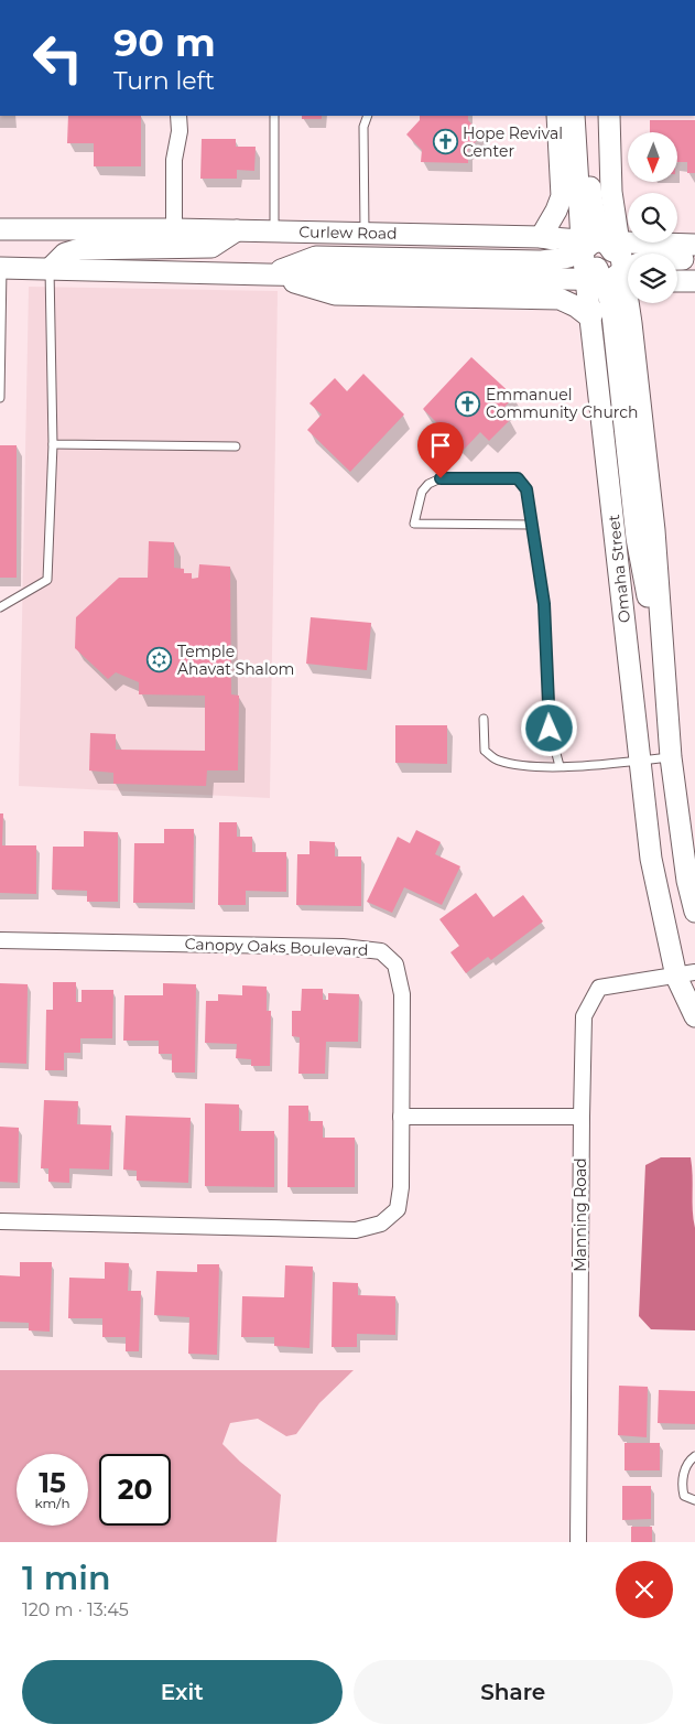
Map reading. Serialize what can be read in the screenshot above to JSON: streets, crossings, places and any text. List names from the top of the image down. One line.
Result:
{"streets":{"main road":["Curlew Road","Omaha Street"],"street":["Canopy Oaks Boulevard","Manning Road"]},"crossings":[["Curlew Road","Omaha Street"],["Omaha Street","Manning Road"]],"places":{"church":["Hope Revival Center","Emmanuel Community Church"],"synagogue":["Temple Ahavat Shalom"]},"north":"bottom","page":{"turn":["90 m","Turn left"],"speed":"15 km/h","limit":"20","heading":["1 min","120 m · 13:45"],"buttons":["Exit","Share"]}}
